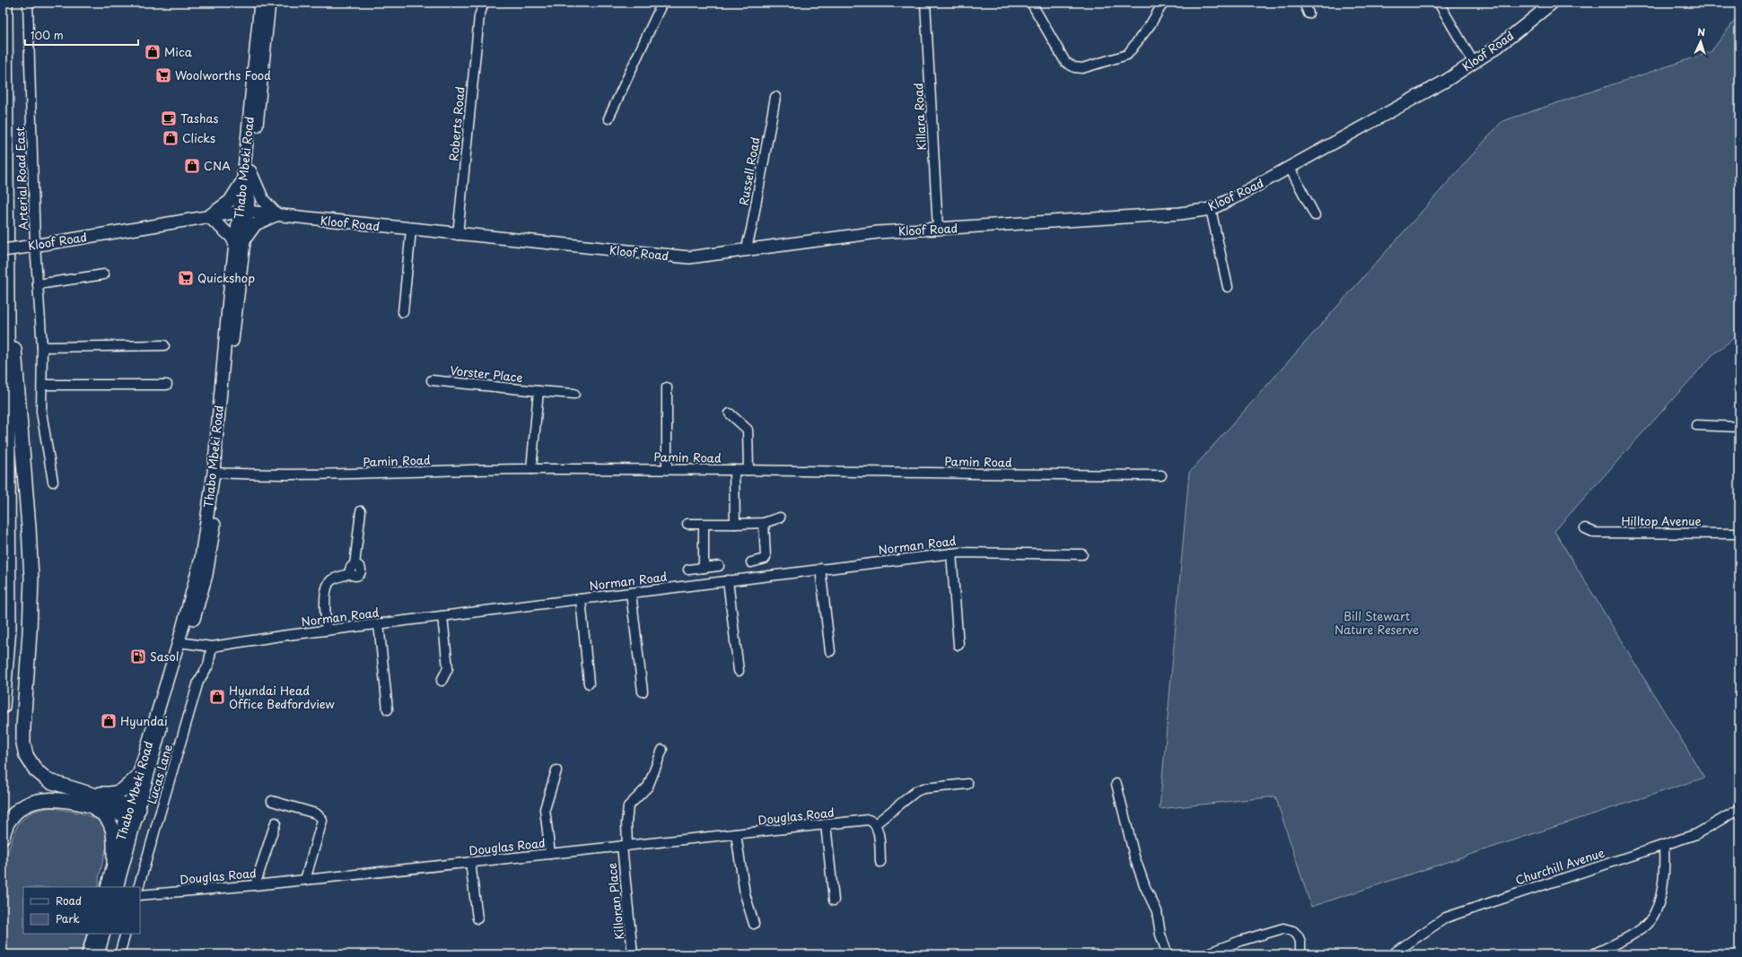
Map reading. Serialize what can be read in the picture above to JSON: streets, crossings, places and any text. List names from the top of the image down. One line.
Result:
{"streets":{"main road":["Kloof Road","Thabo Mbeki Road"],"street":["Killara Road","Roberts Road","Russell Road","Arterial Road East","Vorster Place","Pamin Road","Hilltop Avenue","Norman Road","Lucas Lane","Douglas Road","Churchill Avenue","Killoran Place"]},"crossings":[["Kloof Road","Killara Road"],["Kloof Road","Roberts Road"],["Kloof Road","Thabo Mbeki Road"],["Kloof Road","Russell Road"],["Kloof Road","Arterial Road East"],["Thabo Mbeki Road","Pamin Road"],["Thabo Mbeki Road","Norman Road"],["Norman Road","Lucas Lane"],["Douglas Road","Killoran Place"]],"parks":["Bill Stewart Nature Reserve"],"places":{"shop":["Mica","Clicks","CNA","Hyundai Head Office Bedfordview","Hyundai"],"supermarket":["Woolworths Food","Quickshop"],"cafe":["Tashas"],"fuel station":["Sasol"]},"legend":["Road","Park"],"scale_bar":"100 m","north":"top"}
